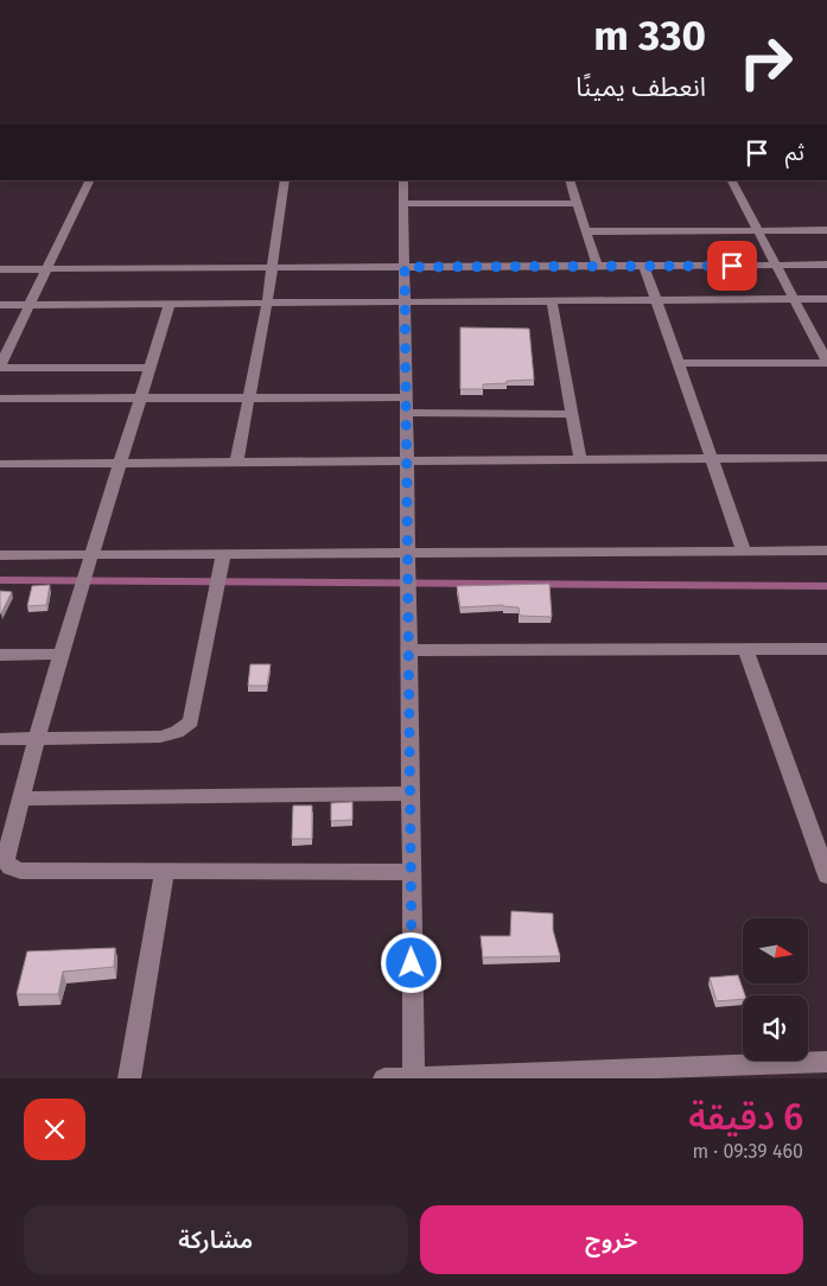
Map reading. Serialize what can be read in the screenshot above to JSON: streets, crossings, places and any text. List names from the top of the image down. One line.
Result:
{"north":"right","page":{"turn":["330 m","انعطف يمينًا"],"then":"ثم","heading":["6 دقيقة","460 m · 09:39"],"buttons":["خروج","مشاركة"]}}
